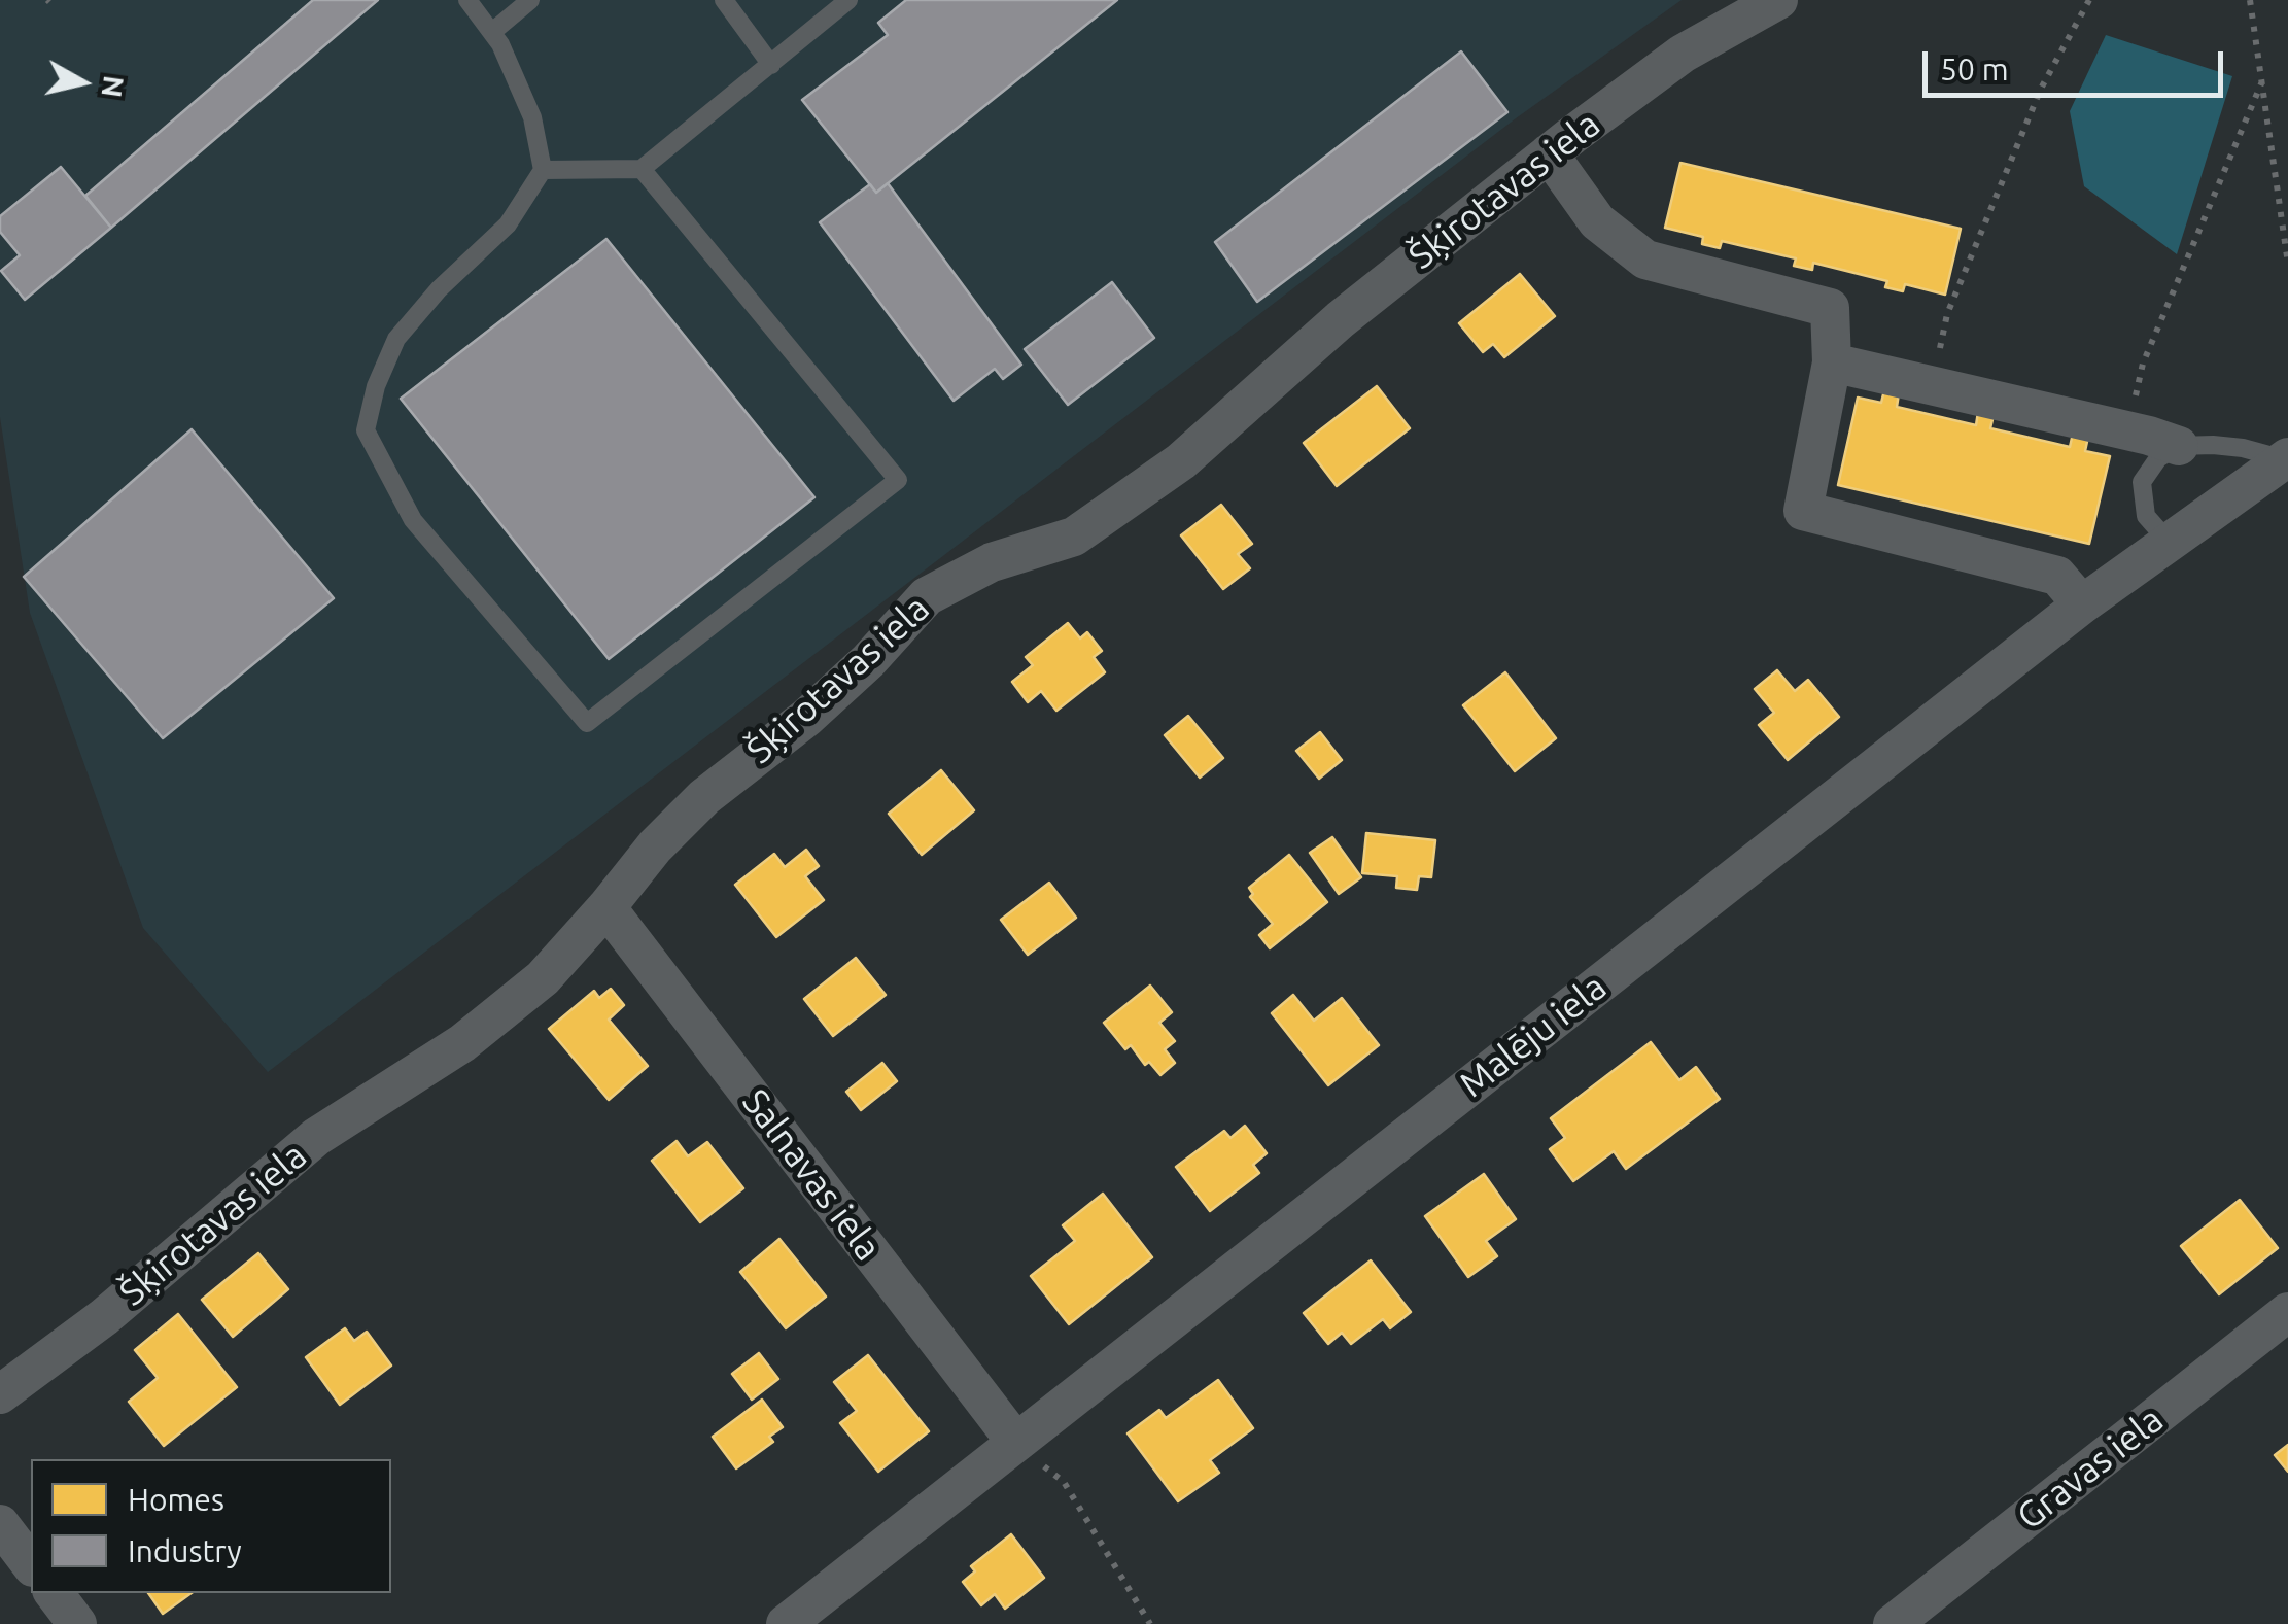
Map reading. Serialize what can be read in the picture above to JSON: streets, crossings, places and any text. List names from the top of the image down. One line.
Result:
{"streets":{"street":["Šķirotavas iela","Malēju iela","Salnavas iela","Gravas iela"]},"crossings":[["Šķirotavas iela","Salnavas iela"],["Malēju iela","Salnavas iela"]],"legend":["Homes","Industry"],"scale_bar":"50 m","north":"right"}
